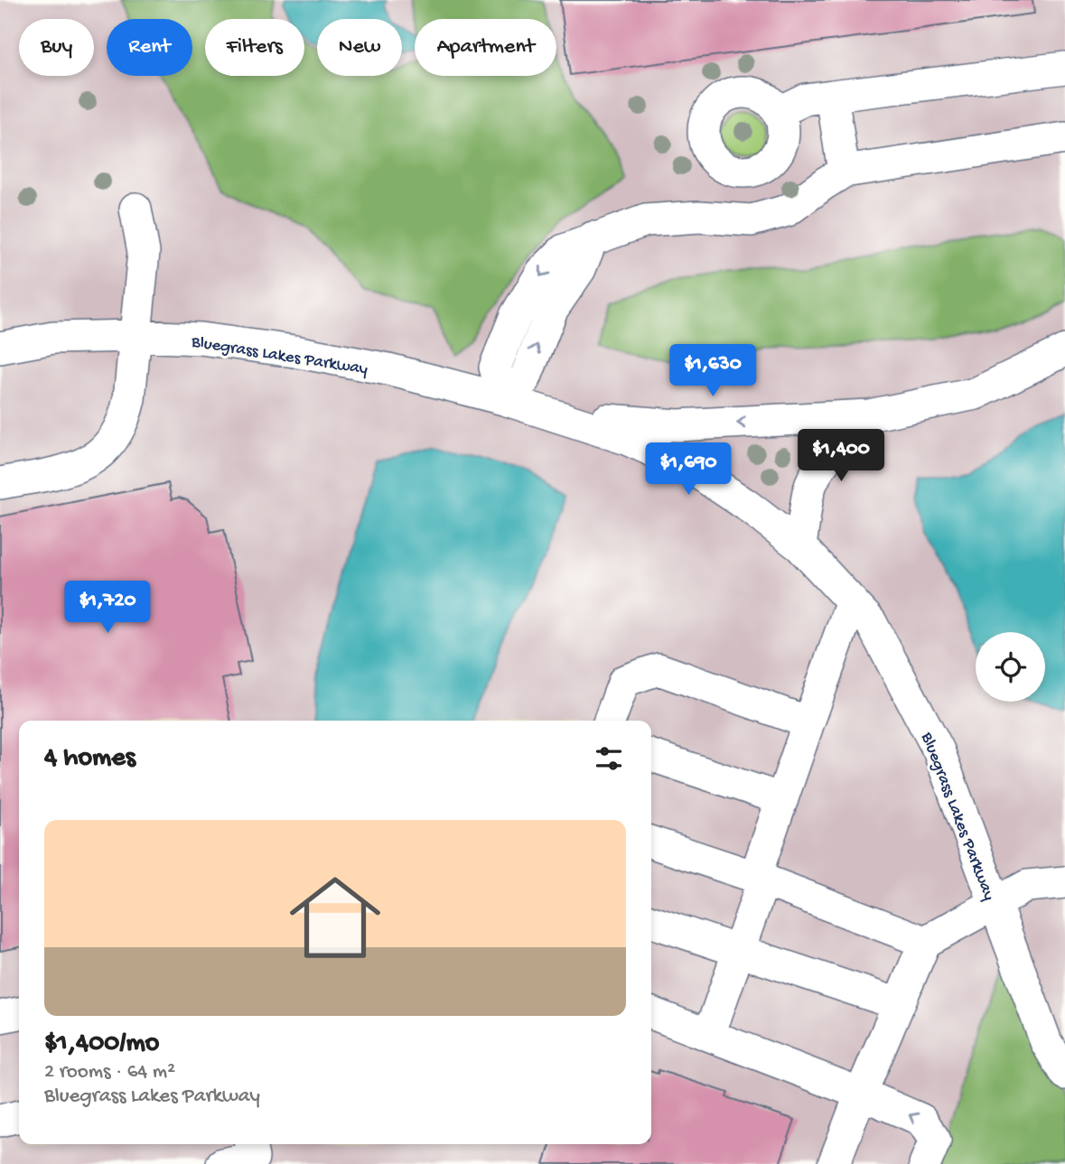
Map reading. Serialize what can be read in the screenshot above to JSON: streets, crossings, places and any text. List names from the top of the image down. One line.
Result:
{"streets":{"street":["Bluegrass Lakes Parkway"]},"page":{"chip":["Buy","Rent","Filters","New","Apartment"],"price":["$1,630","$1,400","$1,690","$1,720"],"heading":"4 homes","list":[{"name":"$1,400/mo","note":"2 rooms · 64 m² · Bluegrass Lakes Parkway"}]}}
